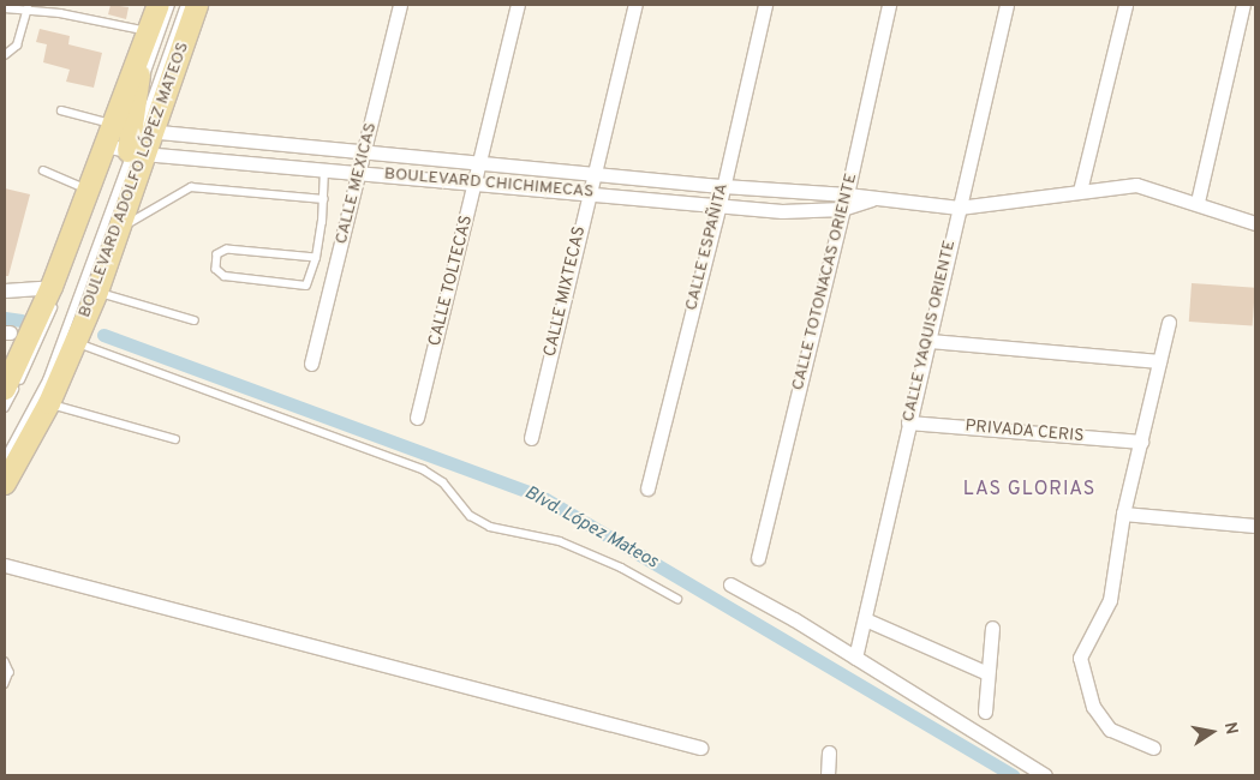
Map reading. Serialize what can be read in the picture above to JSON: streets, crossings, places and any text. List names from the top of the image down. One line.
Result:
{"streets":{"main road":["BOULEVARD ADOLFO LÓPEZ MATEOS"],"street":["CALLE MEXICAS","BOULEVARD CHICHIMECAS","CALLE ESPAÑITA","CALLE TOLTECAS","CALLE TOTONACAS ORIENTE","CALLE MIXTECAS","CALLE YAQUIS ORIENTE","PRIVADA CERIS"]},"crossings":[["BOULEVARD ADOLFO LÓPEZ MATEOS","BOULEVARD CHICHIMECAS"],["CALLE MEXICAS","BOULEVARD CHICHIMECAS"],["BOULEVARD CHICHIMECAS","CALLE ESPAÑITA"],["BOULEVARD CHICHIMECAS","CALLE TOLTECAS"],["BOULEVARD CHICHIMECAS","CALLE TOTONACAS ORIENTE"],["BOULEVARD CHICHIMECAS","CALLE MIXTECAS"],["BOULEVARD CHICHIMECAS","CALLE YAQUIS ORIENTE"],["CALLE YAQUIS ORIENTE","PRIVADA CERIS"]],"districts":["LAS GLORIAS"],"water":["Blvd. López Mateos"],"north":"right"}
